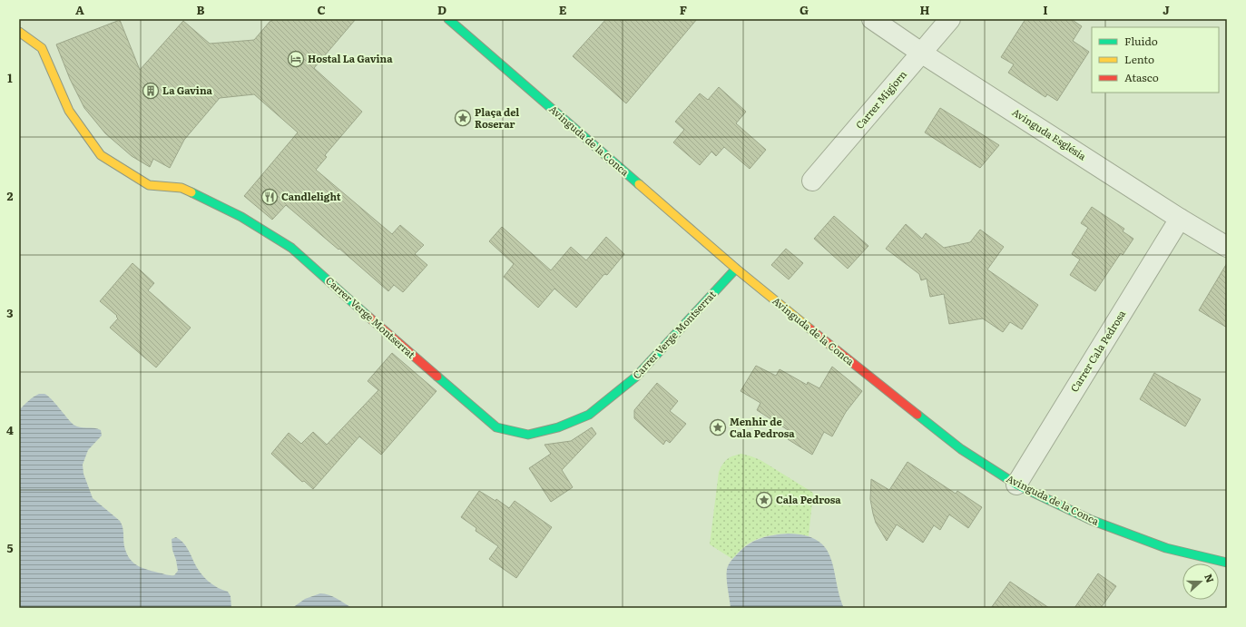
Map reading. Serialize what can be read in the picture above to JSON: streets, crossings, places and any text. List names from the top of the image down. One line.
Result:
{"streets":{"street":["Carrer Migjorn","Avinguda Església","Avinguda de la Conca","Carrer Verge Montserrat","Carrer Cala Pedrosa"]},"crossings":[["Carrer Migjorn","Avinguda Església"],["Avinguda Església","Carrer Cala Pedrosa"],["Avinguda de la Conca","Carrer Verge Montserrat"],["Avinguda de la Conca","Carrer Cala Pedrosa"]],"places":{"hotel":["Hostal La Gavina"],"building":["La Gavina"],"place":["Plaça del Roserar","Menhir de Cala Pedrosa","Cala Pedrosa"],"restaurant":["Candlelight"]},"legend":["Fluido","Lento","Atasco"],"north":"right","grid":{"columns":["A","B","C","D","E","F","G","H","I","J"],"rows":["1","2","3","4","5"]}}
